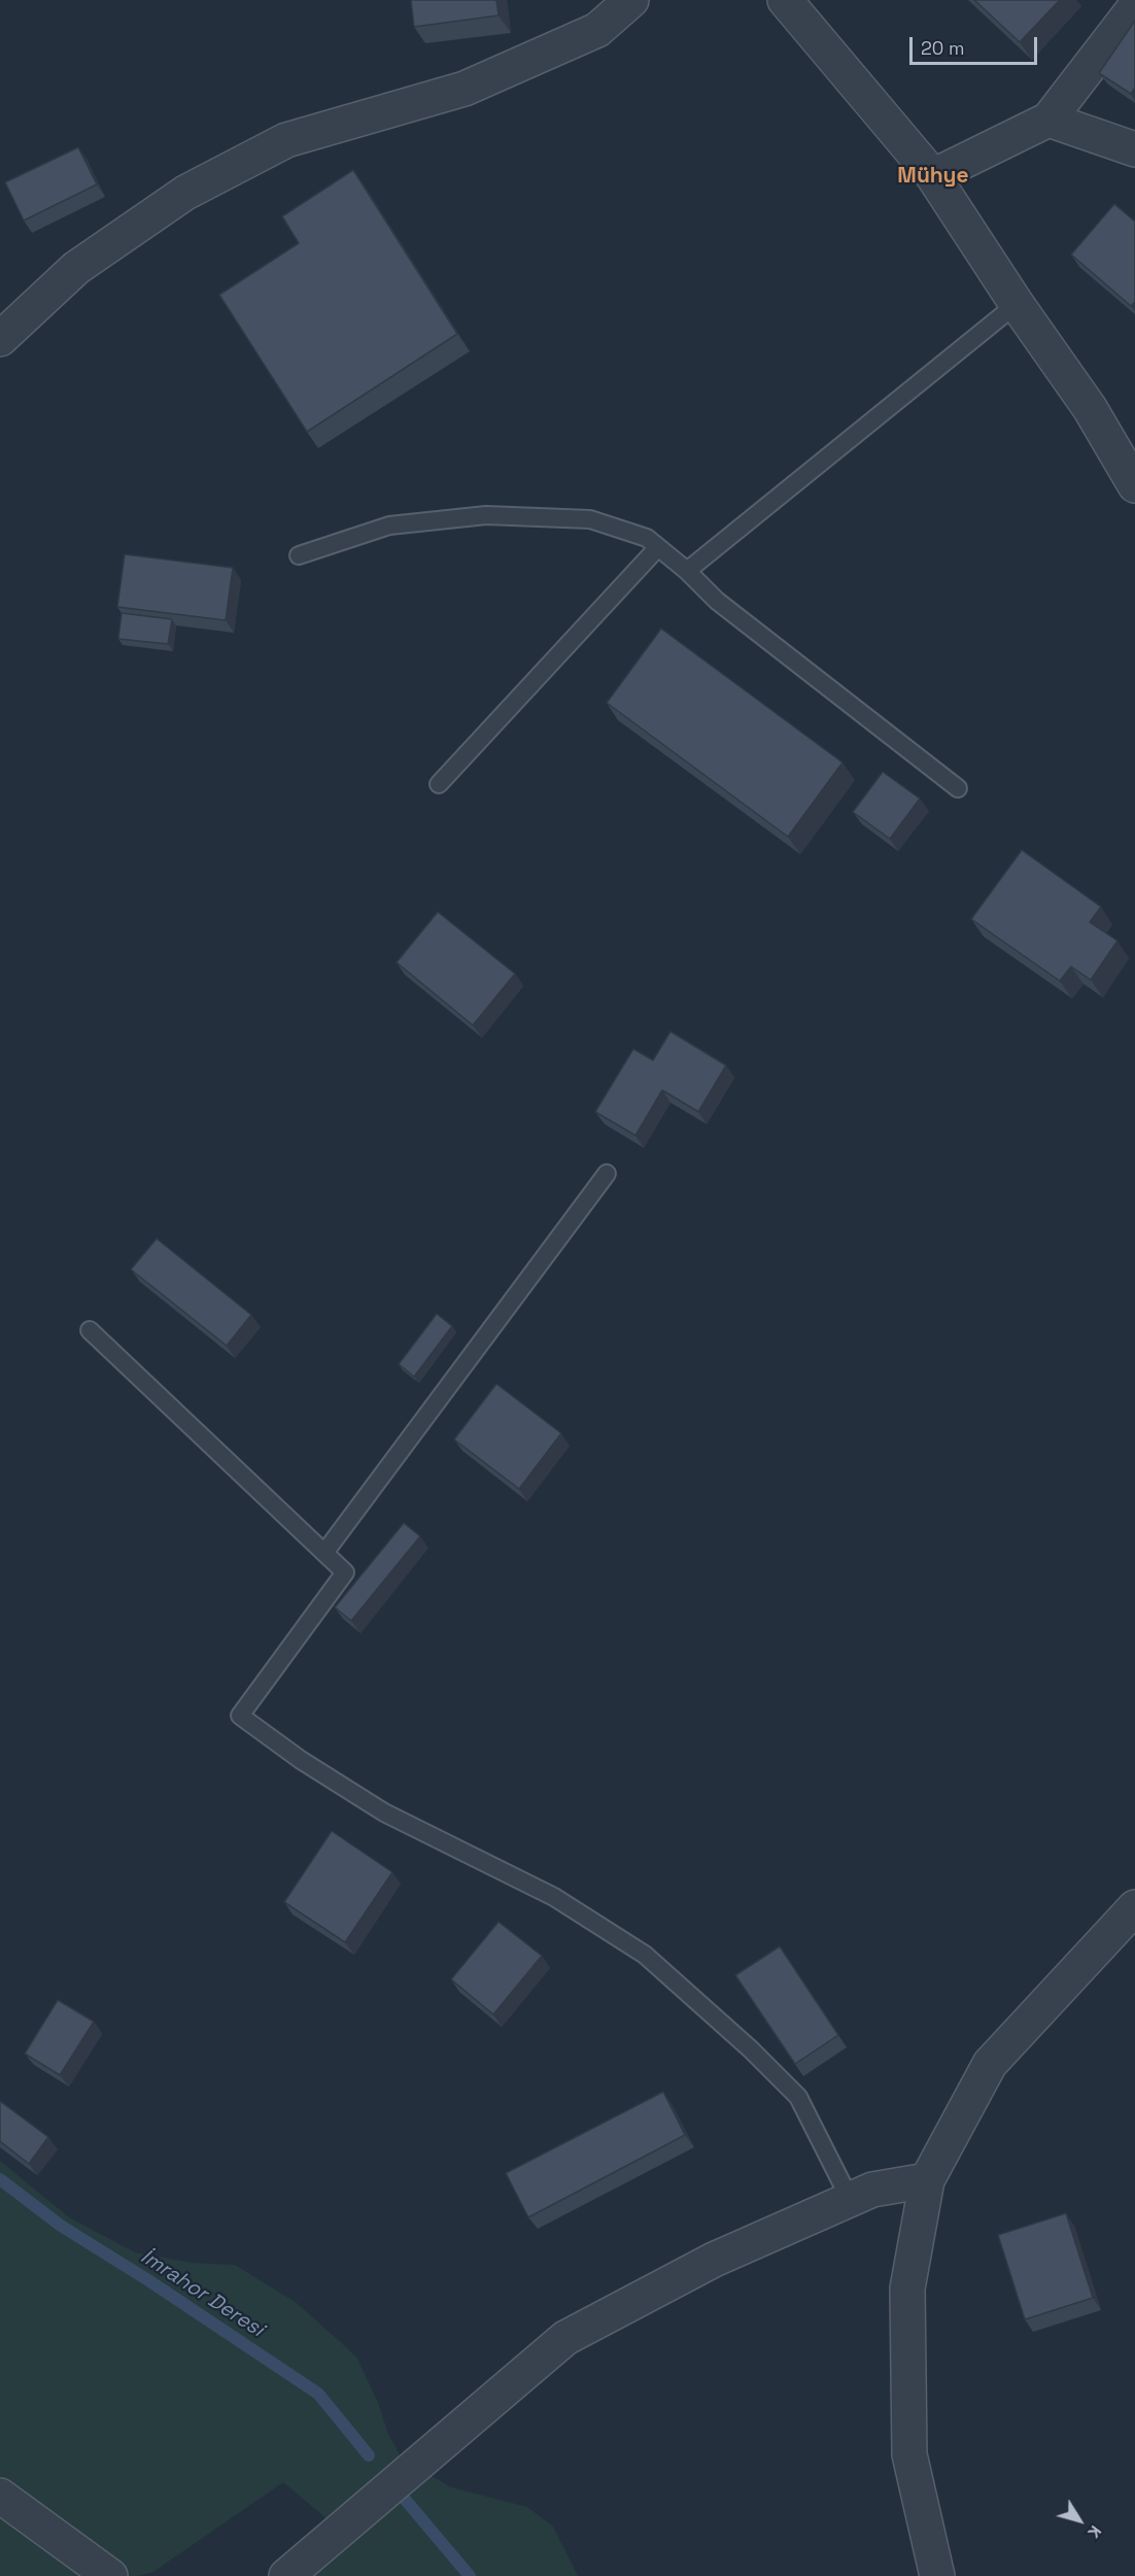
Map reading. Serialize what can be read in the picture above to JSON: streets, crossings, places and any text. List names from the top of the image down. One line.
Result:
{"districts":["Mühye"],"water":["İmrahor Deresi"],"scale_bar":"20 m","north":"bottom right"}
